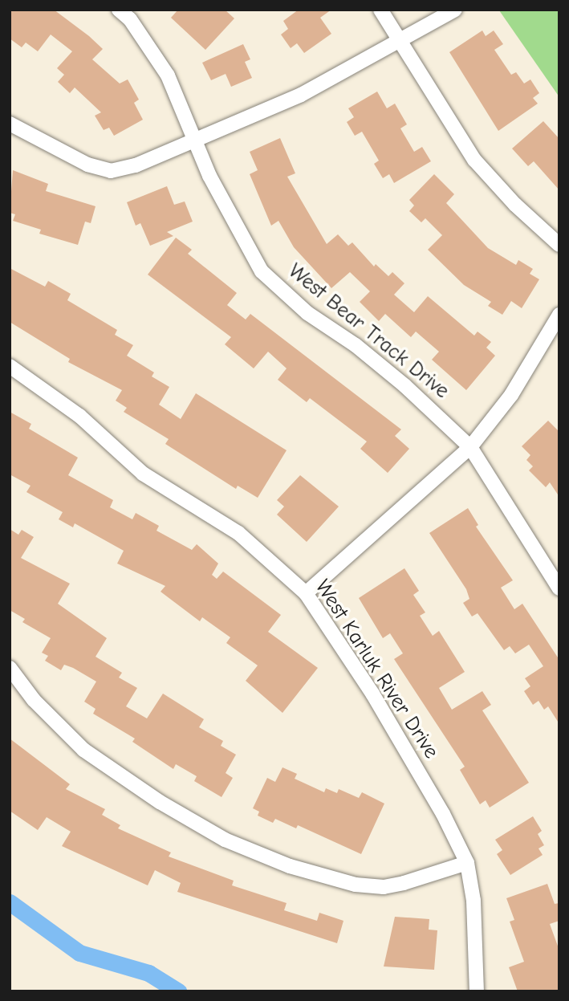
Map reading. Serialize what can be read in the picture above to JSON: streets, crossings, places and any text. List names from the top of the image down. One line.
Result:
{"streets":{"street":["West Bear Track Drive","West Karluk River Drive"]}}
